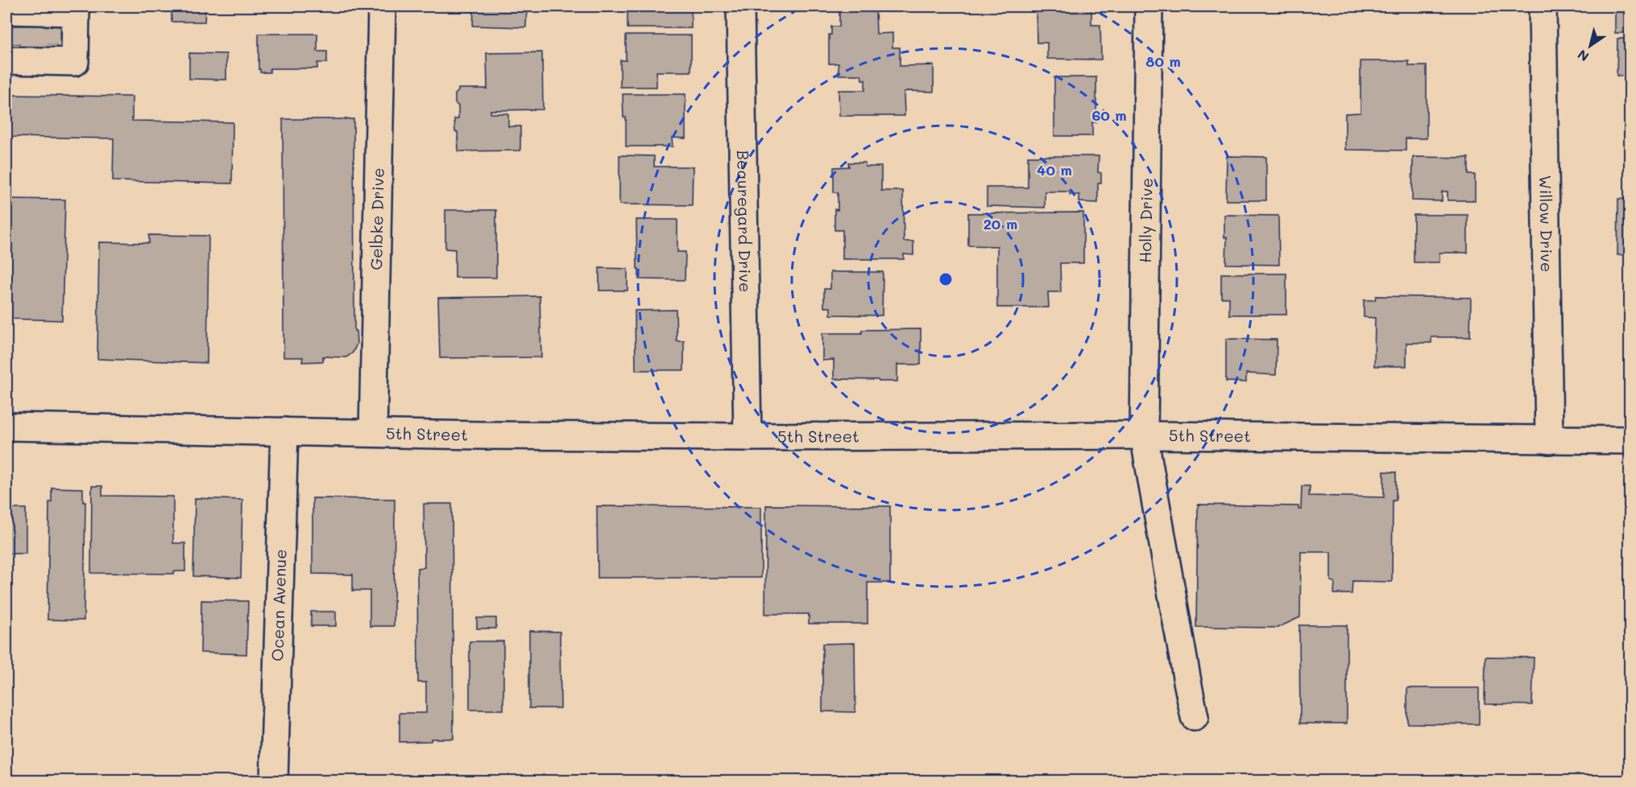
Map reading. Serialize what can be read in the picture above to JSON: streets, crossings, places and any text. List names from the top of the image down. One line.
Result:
{"streets":{"street":["Gelbke Drive","Holly Drive","Beauregard Drive","Willow Drive","5th Street","Ocean Avenue"]},"crossings":[["Gelbke Drive","5th Street"],["Holly Drive","5th Street"],["Beauregard Drive","5th Street"],["Willow Drive","5th Street"],["5th Street","Ocean Avenue"]],"north":"bottom left","rings":["80 m","60 m","40 m","20 m"]}
